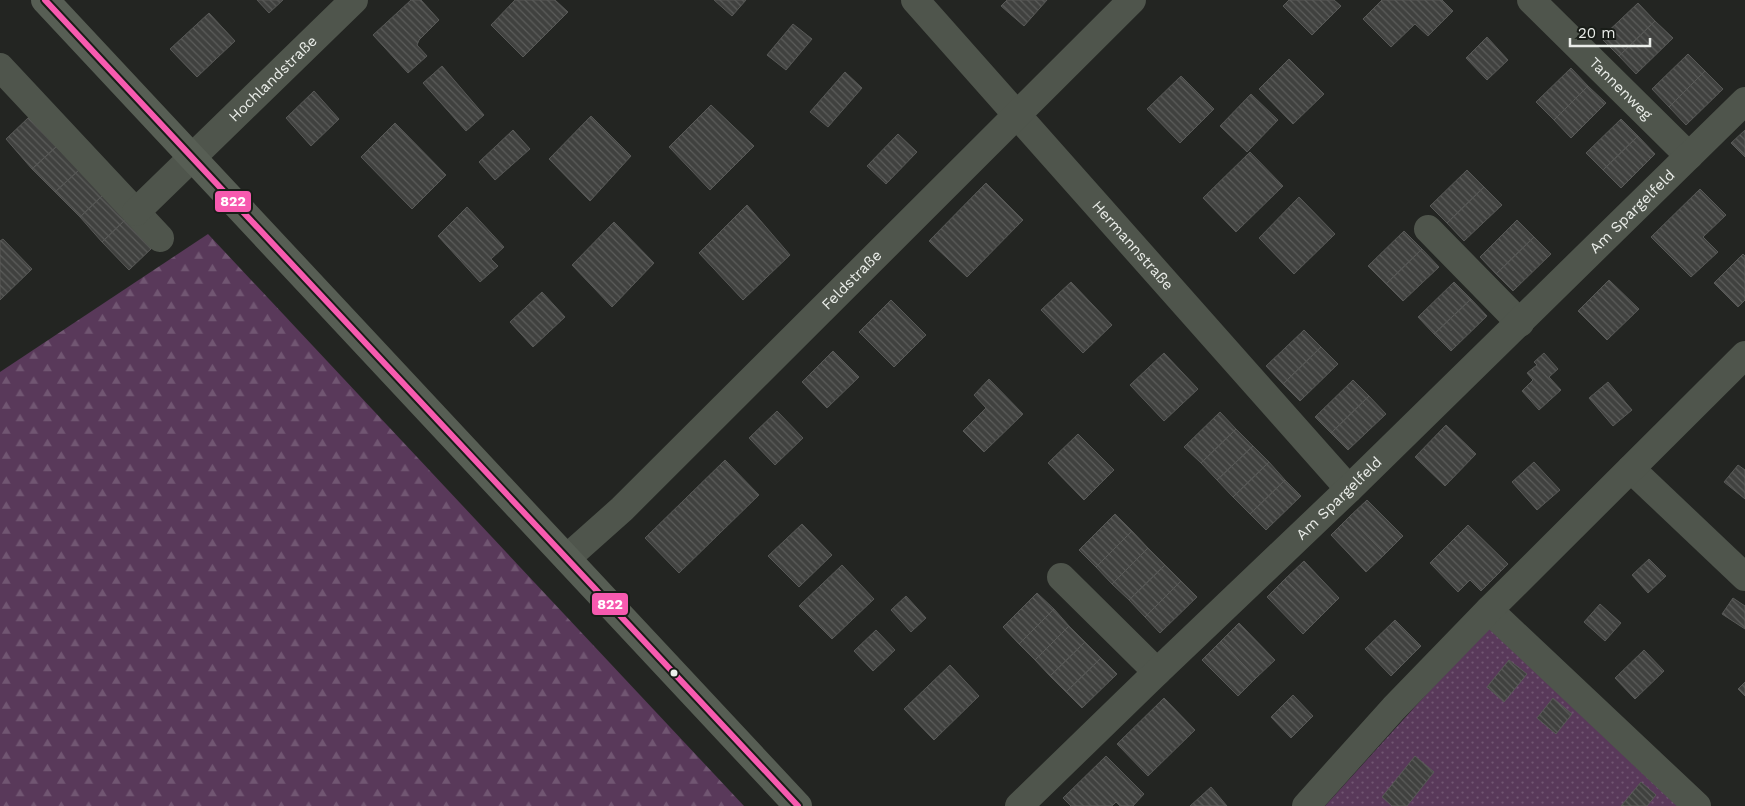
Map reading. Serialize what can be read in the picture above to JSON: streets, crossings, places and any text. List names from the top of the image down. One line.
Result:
{"streets":{"street":["Hochlandstraße","Tannenweg","Am Spargelfeld","Hermannstraße","Feldstraße"]},"crossings":[["Tannenweg","Am Spargelfeld"],["Am Spargelfeld","Hermannstraße"],["Hermannstraße","Feldstraße"]],"lines":["transit line 822"],"scale_bar":"20 m"}
